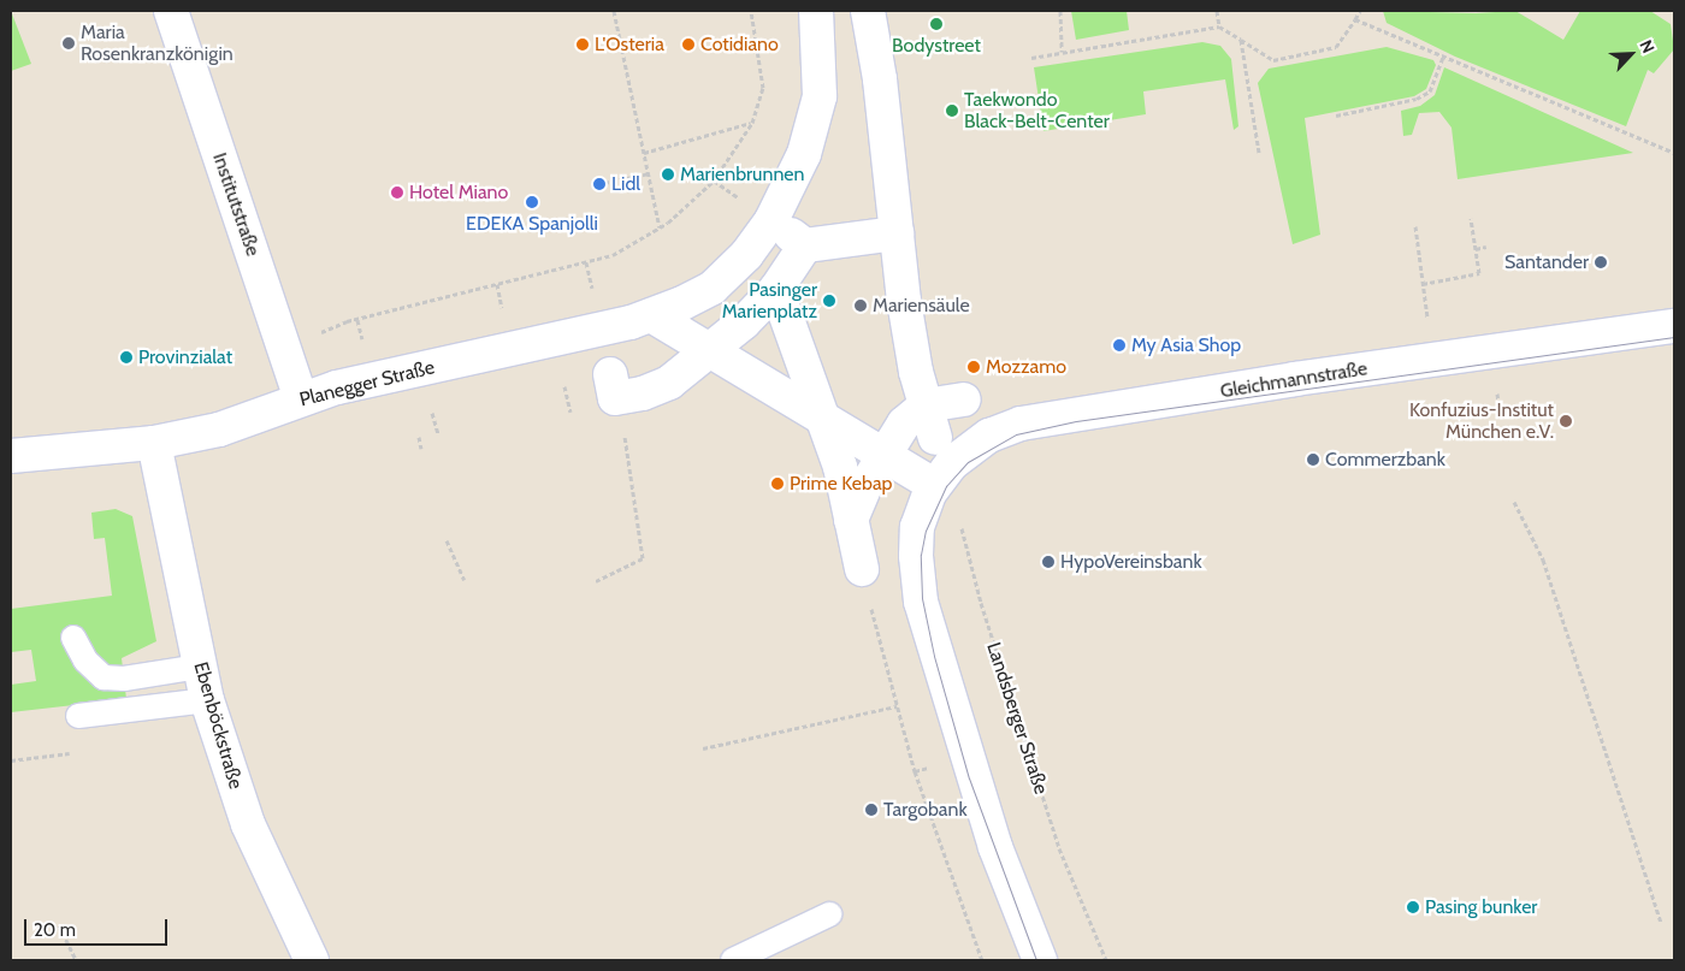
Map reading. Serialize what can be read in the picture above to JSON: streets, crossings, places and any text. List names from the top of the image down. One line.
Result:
{"streets":{"street":["Institutstraße","Gleichmannstraße","Planegger Straße","Ebenböckstraße"],"path":["Landsberger Straße"]},"crossings":[["Institutstraße","Planegger Straße"],["Gleichmannstraße","Landsberger Straße"],["Planegger Straße","Ebenböckstraße"]],"places":["Bodystreet","Maria Rosenkranzkönigin","L'Osteria","Cotidiano","Taekwondo Black-Belt-Center","Marienbrunnen","Lidl","Hotel Miano","EDEKA Spanjolli","Santander","Pasinger Marienplatz","Mariensäule","My Asia Shop","Provinzialat","Mozzamo","Konfuzius-Institut München e.V.","Commerzbank","Prime Kebap","HypoVereinsbank","Targobank","Pasing bunker"],"scale_bar":"20 m","north":"top right"}
